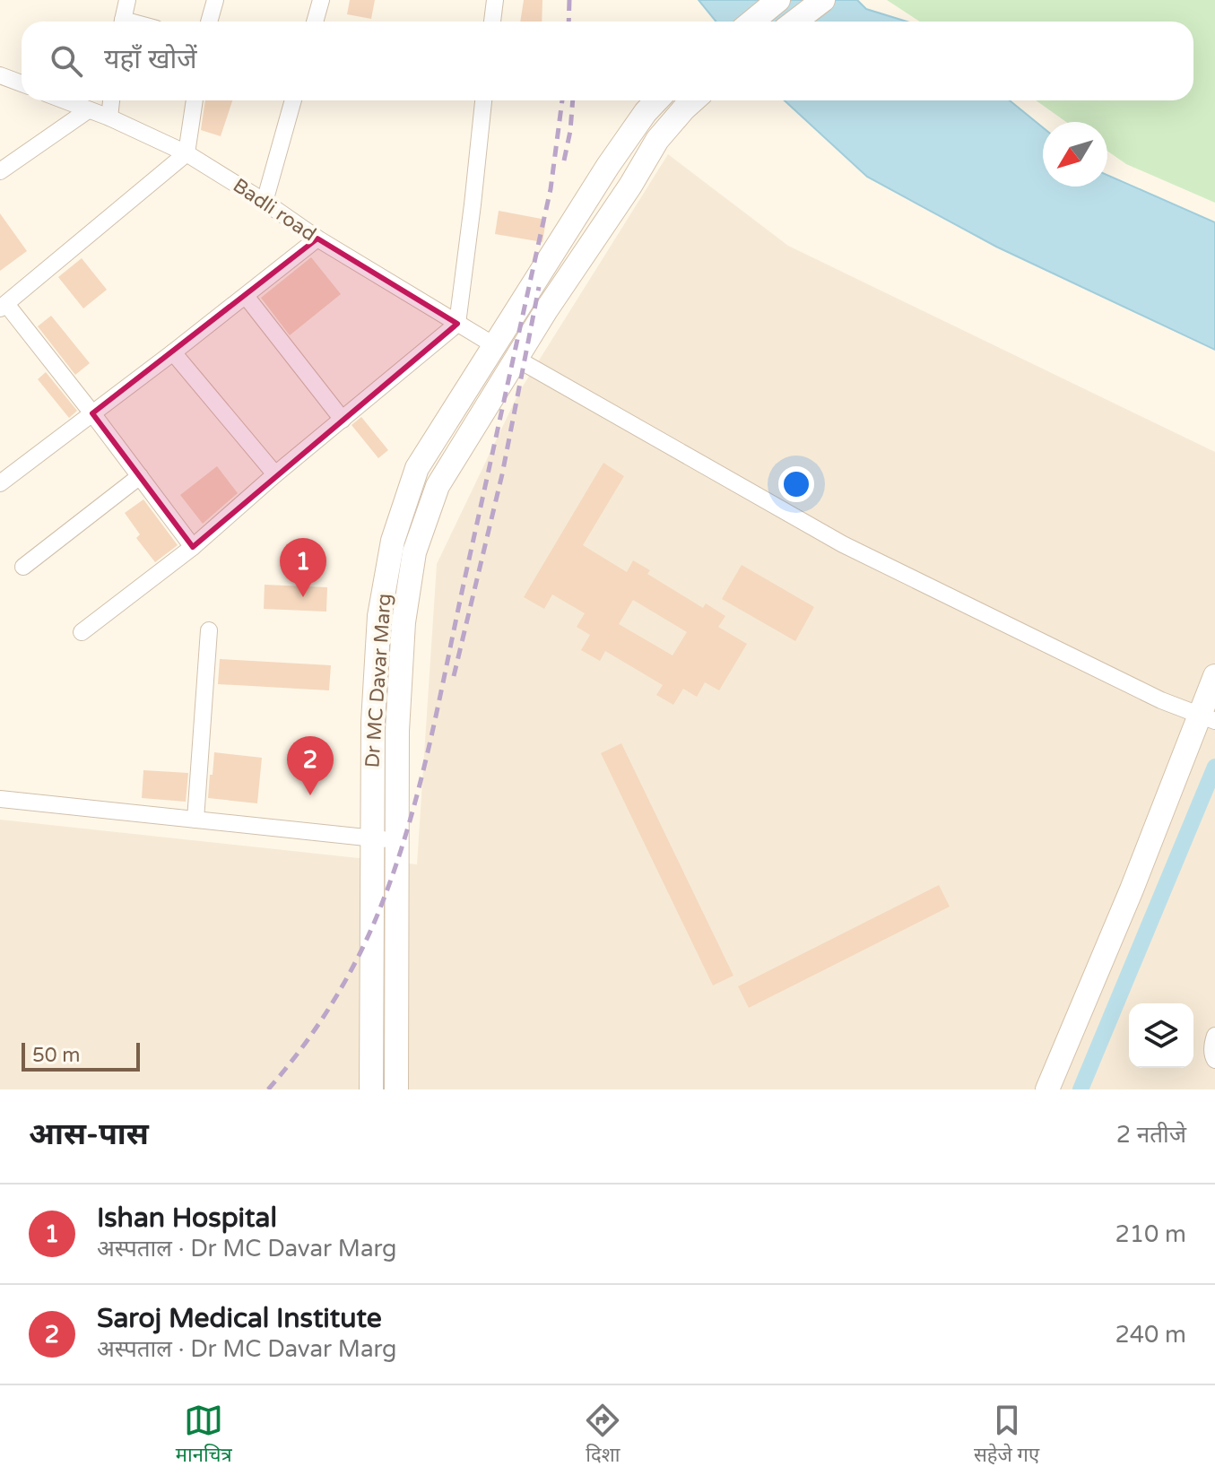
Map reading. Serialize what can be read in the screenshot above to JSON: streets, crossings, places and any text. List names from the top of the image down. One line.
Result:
{"streets":{"street":["Badli road","Dr MC Davar Marg"]},"crossings":[["Badli road","Dr MC Davar Marg"]],"scale_bar":"50 m","north":"bottom left","page":{"search":"यहाँ खोजें","pins":["1","2"],"scale":"50 m","heading":["आस-पास","2 नतीजे"],"list":[{"mark":"1","name":"Ishan Hospital","note":"अस्पताल · Dr MC Davar Marg","value":"210 m"},{"mark":"2","name":"Saroj Medical Institute","note":"अस्पताल · Dr MC Davar Marg","value":"240 m"}],"nav":["मानचित्र","दिशा","सहेजे गए"]}}
